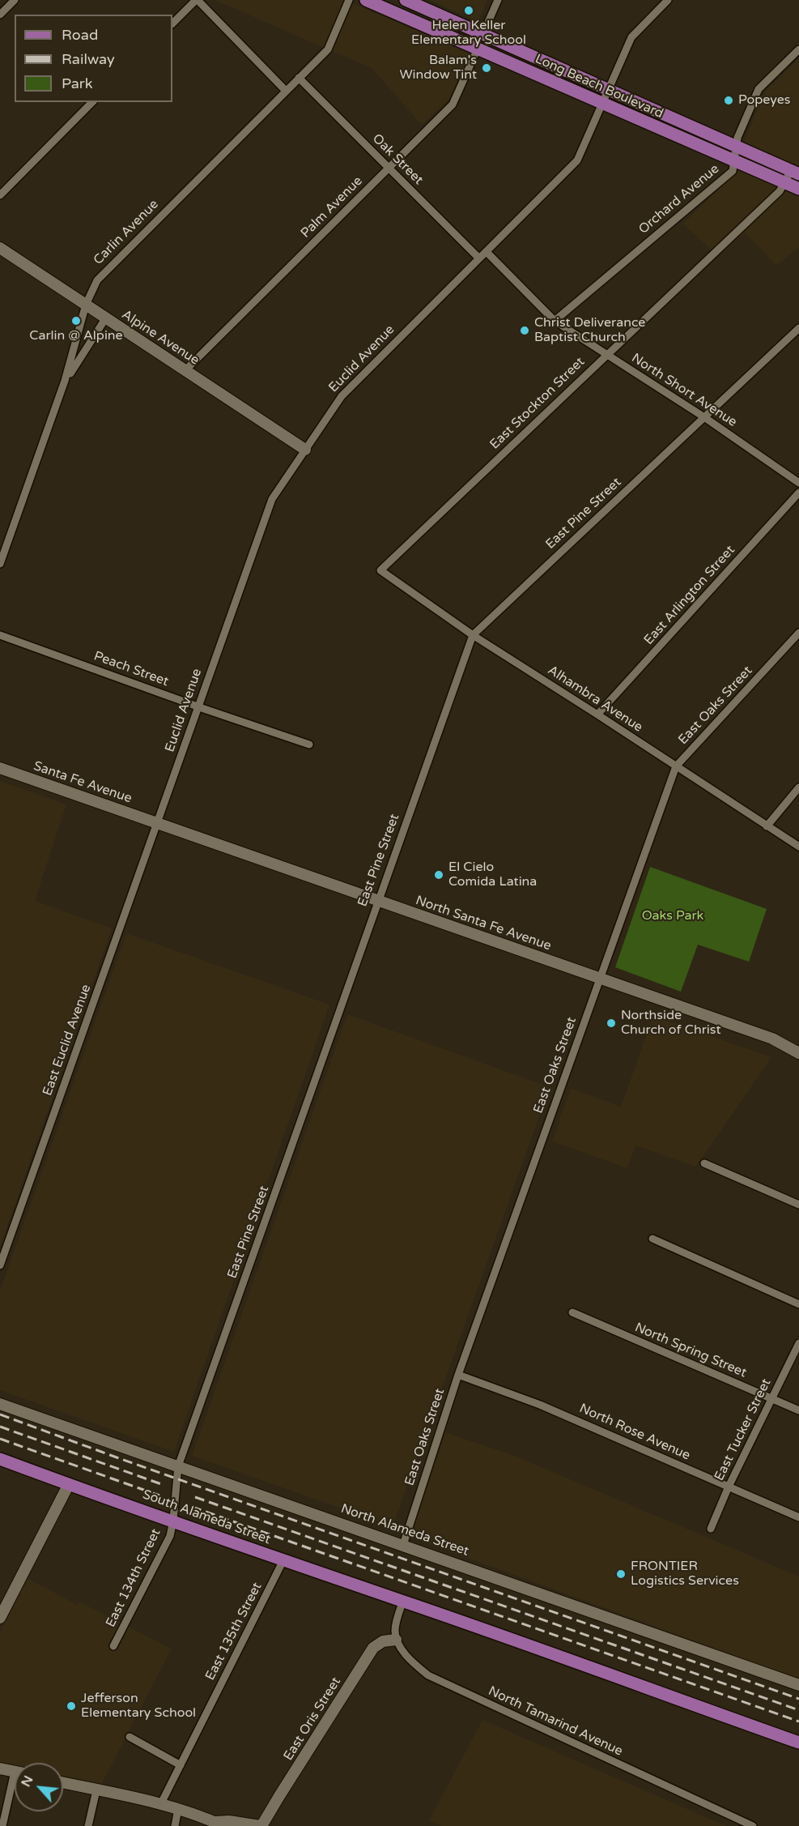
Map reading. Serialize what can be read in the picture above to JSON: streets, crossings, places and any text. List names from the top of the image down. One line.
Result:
{"streets":{"main road":["Long Beach Boulevard","South Alameda Street"],"street":["Oak Street","Orchard Avenue","Palm Avenue","Carlin Avenue","Alpine Avenue","Euclid Avenue","North Short Avenue","East Stockton Street","East Pine Street","East Arlington Street","Peach Street","Alhambra Avenue","East Oaks Street","Santa Fe Avenue","North Santa Fe Avenue","East Euclid Avenue","North Spring Street","East Tucker Street","North Rose Avenue","North Alameda Street","East 134th Street","East 135th Street","East Oris Street","North Tamarind Avenue"]},"crossings":[["Long Beach Boulevard","Orchard Avenue"],["Long Beach Boulevard","Palm Avenue"],["Long Beach Boulevard","Euclid Avenue"],["Long Beach Boulevard","East Stockton Street"],["Oak Street","Palm Avenue"],["Oak Street","Carlin Avenue"],["Oak Street","Euclid Avenue"],["Orchard Avenue","North Short Avenue"],["Palm Avenue","Alpine Avenue"],["Carlin Avenue","Alpine Avenue"],["Alpine Avenue","Euclid Avenue"],["Euclid Avenue","Peach Street"],["Euclid Avenue","Santa Fe Avenue"],["Euclid Avenue","North Santa Fe Avenue"],["Euclid Avenue","East Euclid Avenue"],["North Short Avenue","East Stockton Street"],["North Short Avenue","East Pine Street"],["East Stockton Street","Alhambra Avenue"],["East Pine Street","Alhambra Avenue"],["East Pine Street","North Santa Fe Avenue"],["East Pine Street","South Alameda Street"],["East Pine Street","North Alameda Street"],["East Pine Street","East 134th Street"],["East Arlington Street","Alhambra Avenue"],["Alhambra Avenue","East Oaks Street"],["East Oaks Street","North Santa Fe Avenue"],["East Oaks Street","North Rose Avenue"],["East Oaks Street","North Alameda Street"],["Santa Fe Avenue","North Santa Fe Avenue"],["Santa Fe Avenue","East Euclid Avenue"],["North Santa Fe Avenue","East Euclid Avenue"],["North Spring Street","East Tucker Street"],["East Tucker Street","North Rose Avenue"],["South Alameda Street","East 134th Street"],["South Alameda Street","East 135th Street"],["East Oris Street","North Tamarind Avenue"]],"parks":["Oaks Park"],"places":["Helen Keller Elementary School","Balam's Window Tint","Popeyes","Carlin @ Alpine","Christ Deliverance Baptist Church","El Cielo Comida Latina","Northside Church of Christ","FRONTIER Logistics Services","Jefferson Elementary School"],"legend":["Road","Railway","Park"],"north":"top left"}
